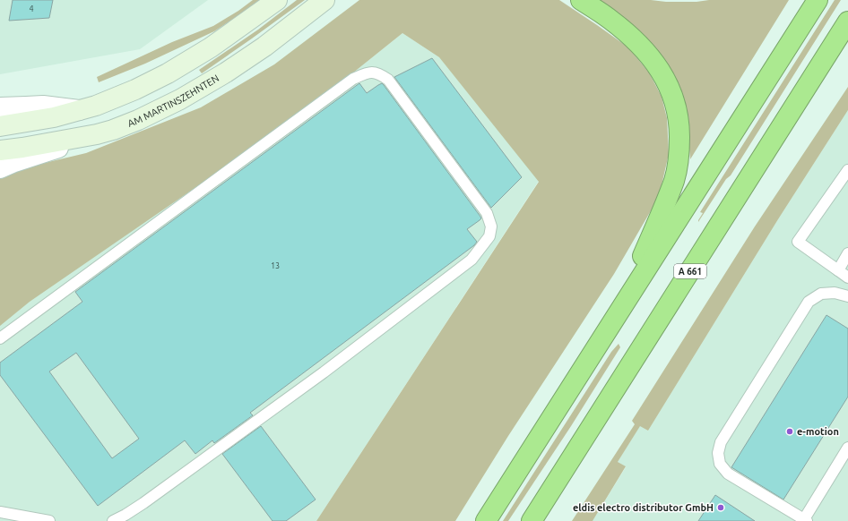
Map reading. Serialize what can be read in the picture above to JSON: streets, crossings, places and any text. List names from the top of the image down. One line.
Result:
{"streets":{"highway":["A 661"],"main road":["AM MARTINSZEHNTEN"]},"places":["e-motion","eldis electro distributor GmbH"],"house_numbers":["4","13"]}
